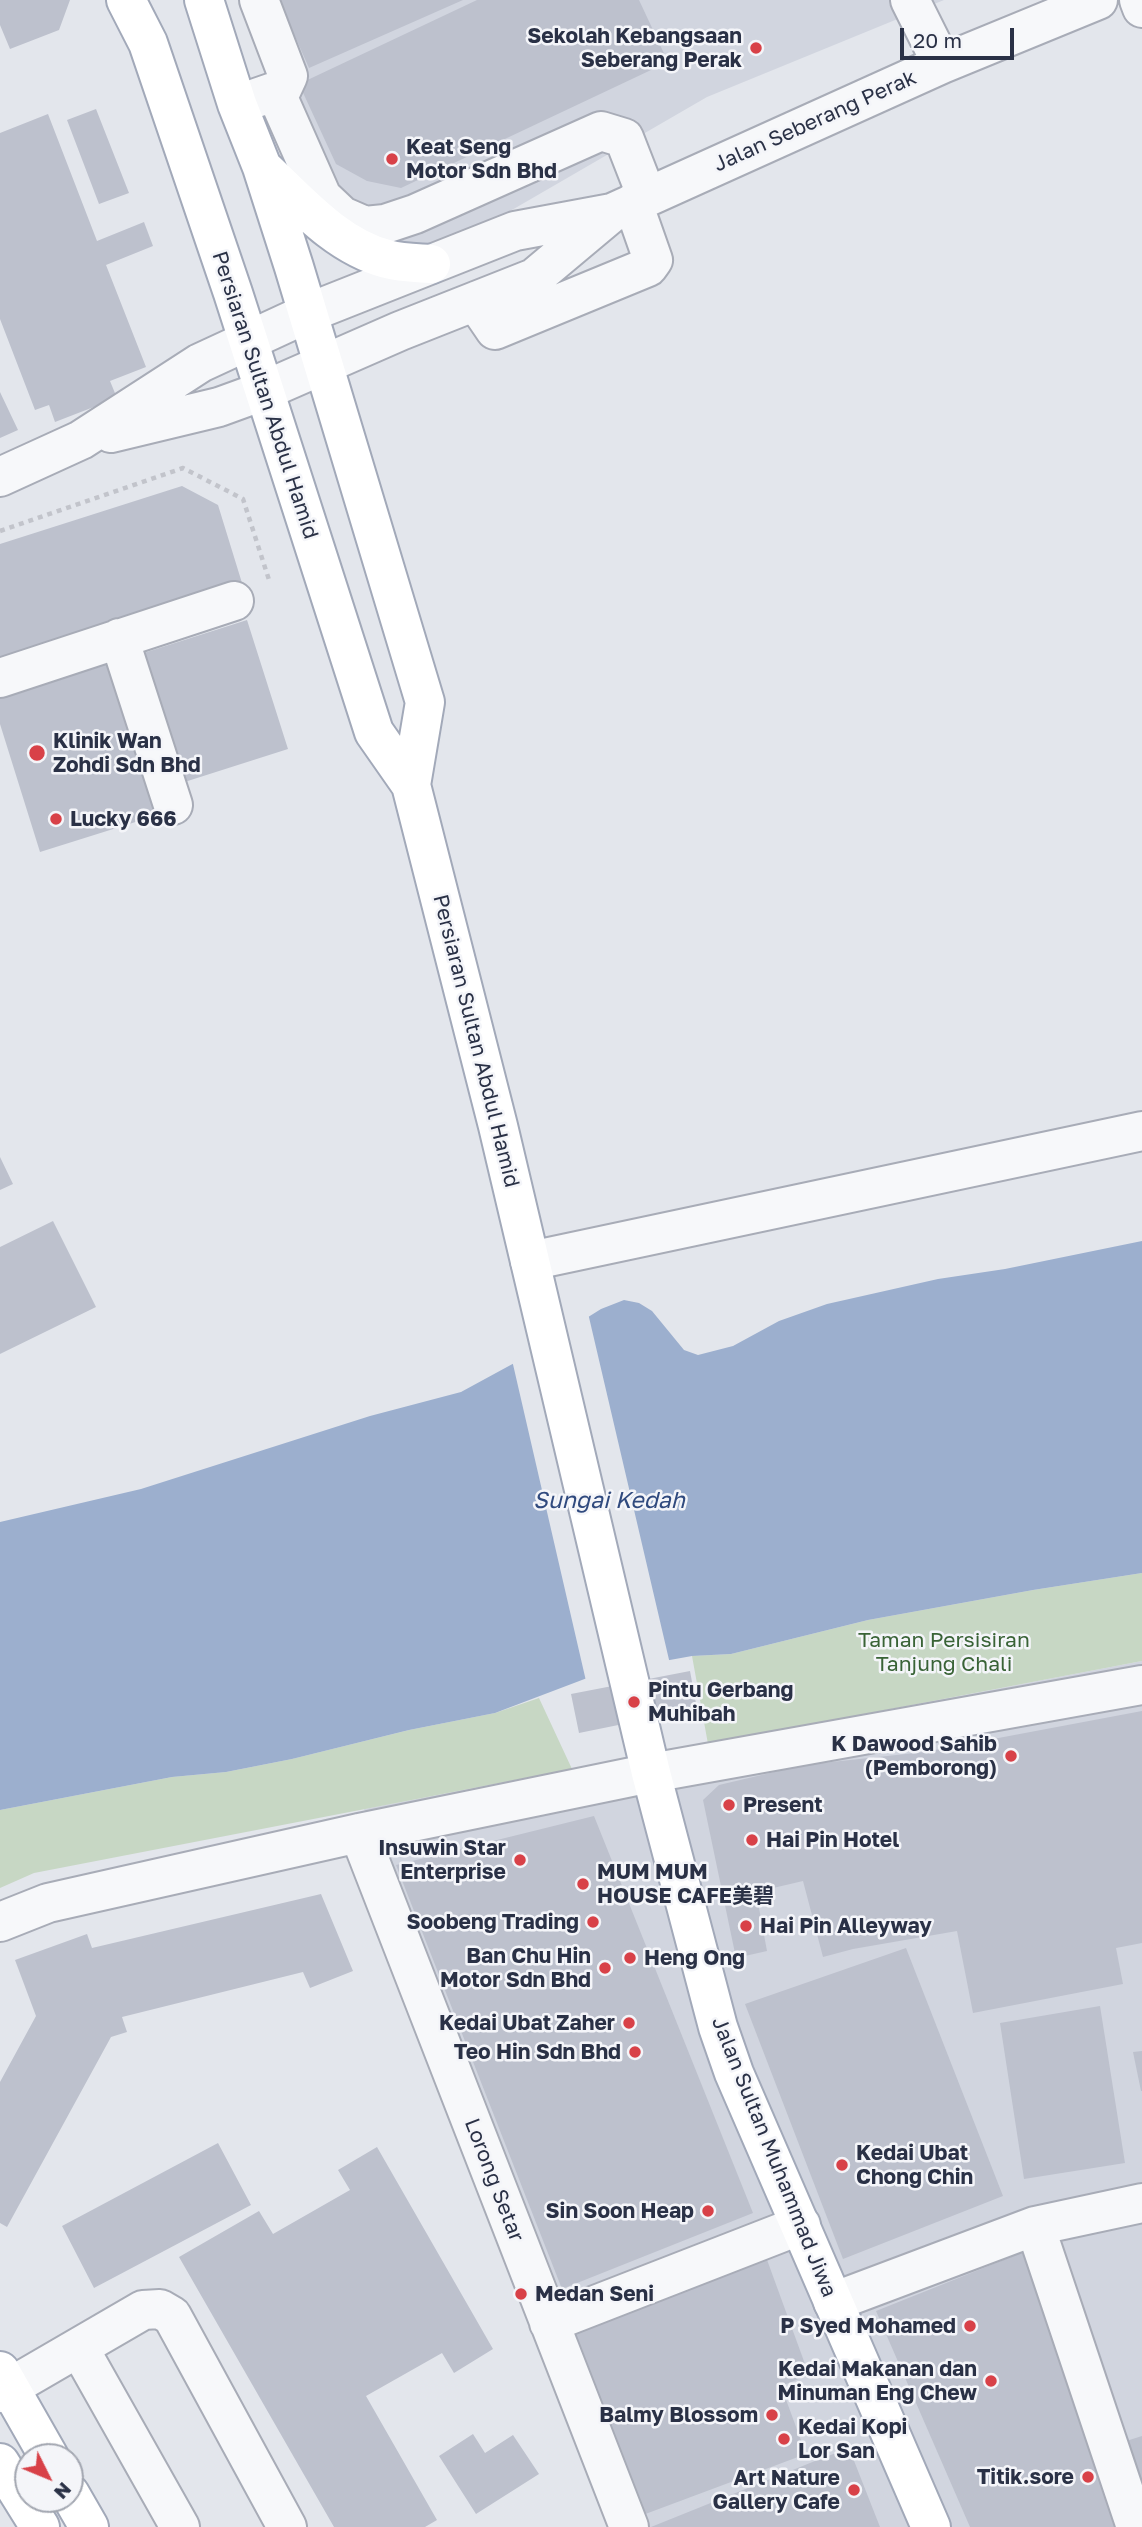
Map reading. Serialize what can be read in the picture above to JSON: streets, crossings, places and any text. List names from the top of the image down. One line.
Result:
{"streets":{"main road":["Persiaran Sultan Abdul Hamid","Jalan Sultan Muhammad Jiwa"],"street":["Jalan Seberang Perak","Lorong Setar"]},"crossings":[["Jalan Seberang Perak","Persiaran Sultan Abdul Hamid"],["Persiaran Sultan Abdul Hamid","Jalan Sultan Muhammad Jiwa"]],"water":["Sungai Kedah"],"parks":["Taman Persisiran Tanjung Chali"],"places":["Sekolah Kebangsaan Seberang Perak","Keat Seng Motor Sdn Bhd","Klinik Wan Zohdi Sdn Bhd","Lucky 666","Pintu Gerbang Muhibah","K Dawood Sahib (Pemborong)","Present","Hai Pin Hotel","Insuwin Star Enterprise","MUM MUM HOUSE CAFE美碧","Soobeng Trading","Hai Pin Alleyway","Heng Ong","Ban Chu Hin Motor Sdn Bhd","Kedai Ubat Zaher","Teo Hin Sdn Bhd","Kedai Ubat Chong Chin","Sin Soon Heap","Medan Seni","P Syed Mohamed","Kedai Makanan dan Minuman Eng Chew","Balmy Blossom","Kedai Kopi Lor San","Titik.sore","Art Nature Gallery Cafe"],"scale_bar":"20 m","north":"bottom right"}
